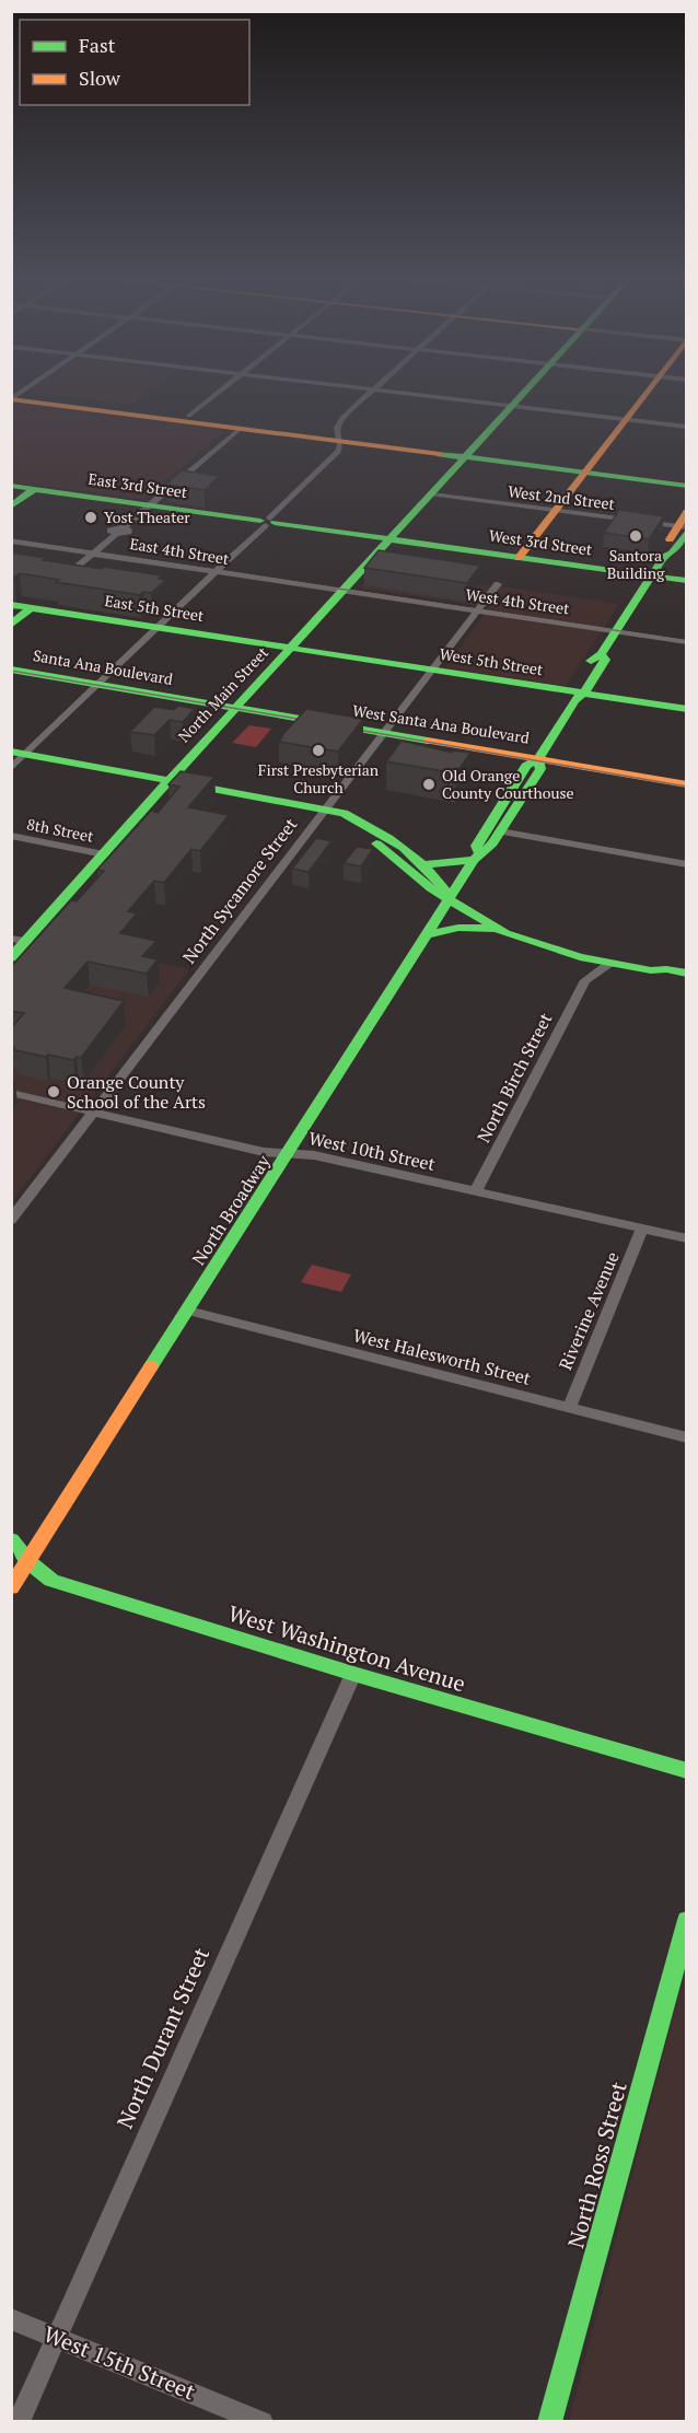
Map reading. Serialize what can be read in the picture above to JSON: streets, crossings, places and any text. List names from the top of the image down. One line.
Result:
{"streets":{"main road":["East 3rd Street","West 3rd Street","East 5th Street","West 5th Street","Santa Ana Boulevard","North Main Street","West Santa Ana Boulevard","North Broadway","West Washington Avenue","North Ross Street"],"street":["West 2nd Street","East 4th Street","West 4th Street","8th Street","North Sycamore Street","North Birch Street","West 10th Street","Riverine Avenue","West Halesworth Street","North Durant Street","West 15th Street"]},"crossings":[["East 3rd Street","West 3rd Street"],["East 3rd Street","North Main Street"],["West 2nd Street","North Main Street"],["West 2nd Street","North Broadway"],["West 3rd Street","North Main Street"],["West 3rd Street","North Broadway"],["East 4th Street","West 4th Street"],["East 4th Street","North Main Street"],["West 4th Street","North Main Street"],["West 4th Street","North Sycamore Street"],["West 4th Street","North Broadway"],["East 5th Street","West 5th Street"],["East 5th Street","North Main Street"],["West 5th Street","North Main Street"],["West 5th Street","North Sycamore Street"],["West 5th Street","North Broadway"],["Santa Ana Boulevard","West Santa Ana Boulevard"],["North Main Street","West Santa Ana Boulevard"],["North Main Street","8th Street"],["West Santa Ana Boulevard","North Sycamore Street"],["West Santa Ana Boulevard","North Broadway"],["North Sycamore Street","West 10th Street"],["North Birch Street","West 10th Street"],["West 10th Street","North Broadway"],["West 10th Street","Riverine Avenue"],["North Broadway","West Halesworth Street"],["North Broadway","West Washington Avenue"],["Riverine Avenue","West Halesworth Street"],["West Washington Avenue","North Durant Street"],["North Durant Street","West 15th Street"]],"places":["Yost Theater","Santora Building","First Presbyterian Church","Old Orange County Courthouse","Orange County School of the Arts"],"legend":["Fast","Slow"]}
